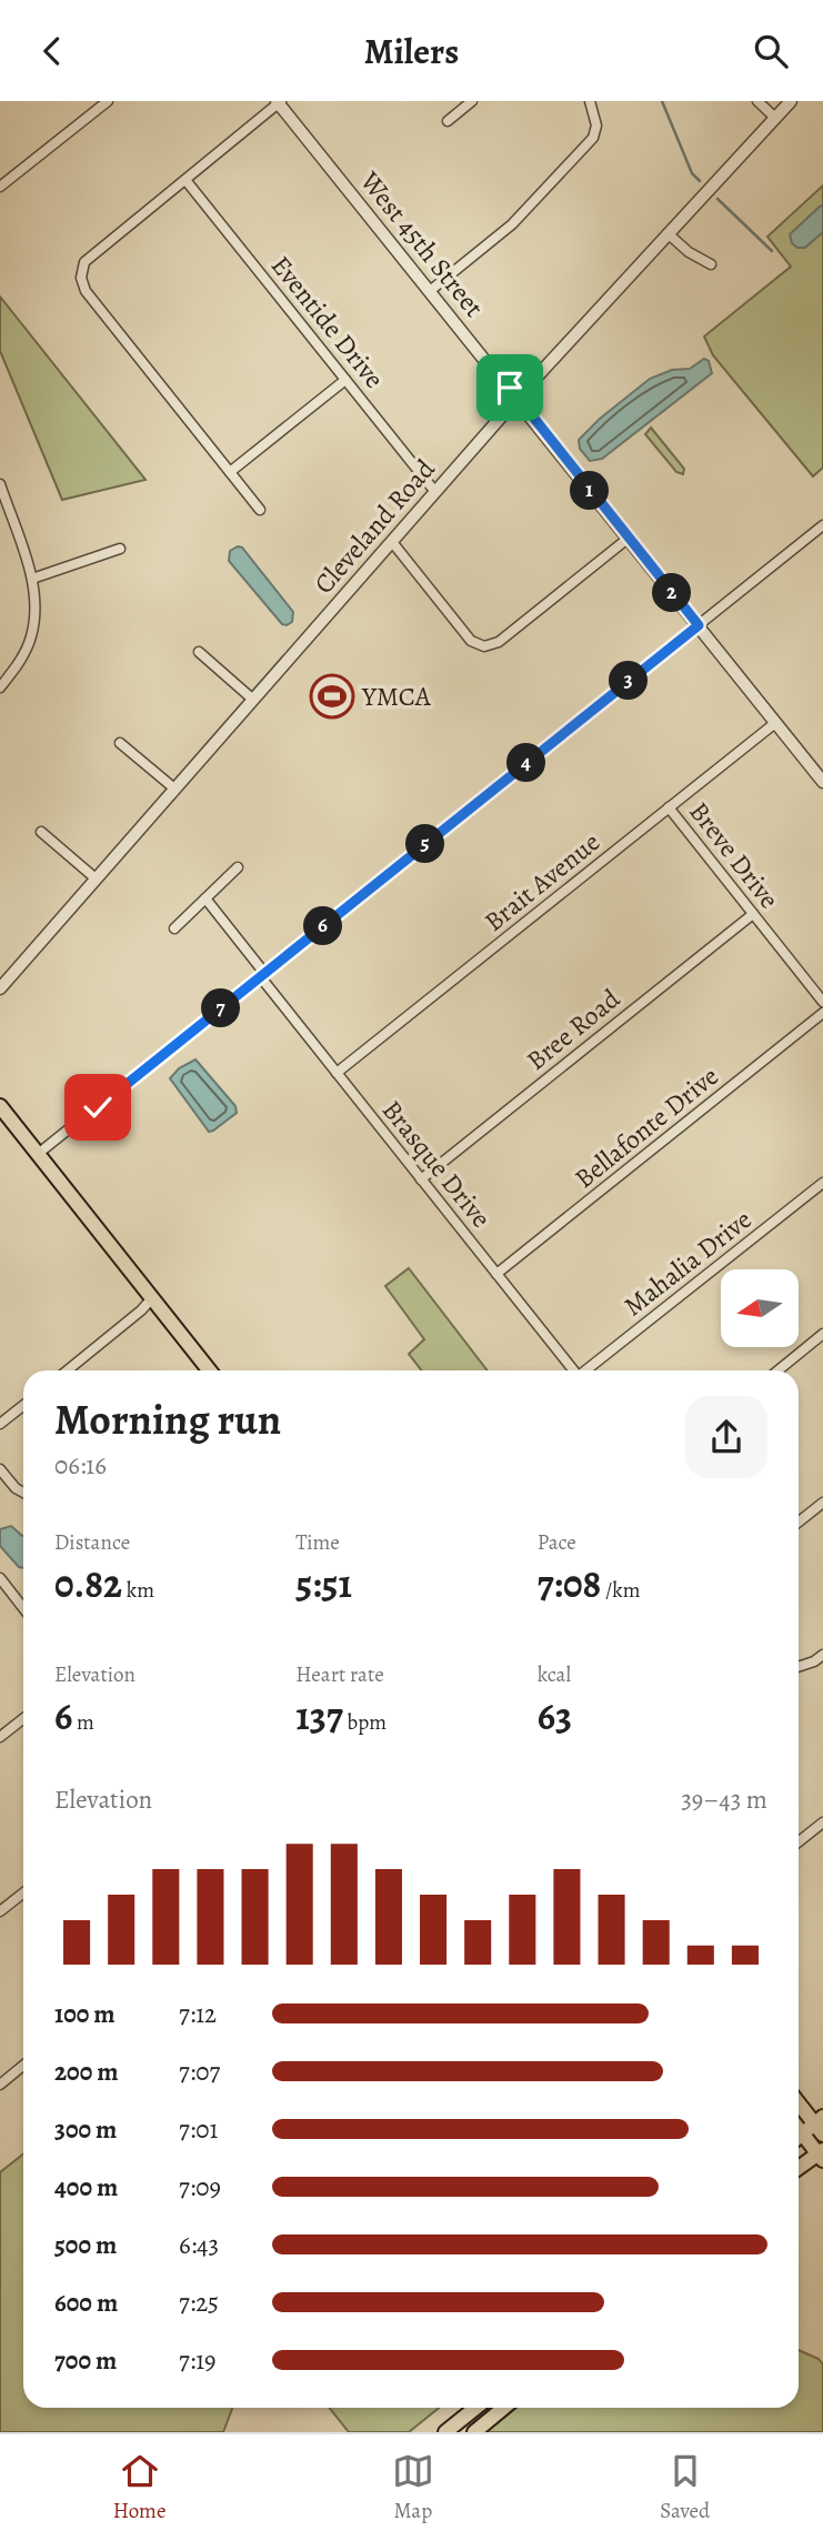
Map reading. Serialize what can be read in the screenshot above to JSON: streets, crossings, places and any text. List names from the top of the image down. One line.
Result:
{"streets":{"street":["West 45th Street","Eventide Drive","Cleveland Road","Breve Drive","Brait Avenue","Bree Road","Bellafonte Drive","Brasque Drive","Mahalia Drive"]},"crossings":[["West 45th Street","Cleveland Road"],["West 45th Street","Brait Avenue"],["Eventide Drive","Cleveland Road"],["Breve Drive","Brait Avenue"],["Breve Drive","Bree Road"],["Brait Avenue","Brasque Drive"],["Bree Road","Brasque Drive"],["Bellafonte Drive","Brasque Drive"]],"places":{"sports":["YMCA"]},"north":"left","page":{"header":"Milers","pins":["1","2","3","4","5","6","7"],"heading":["Morning run","06:16"],"stats":[["Distance","0.82 km"],["Time","5:51"],["Pace","7:08 /km"],["Elevation","6 m"],["Heart rate","137 bpm"],["kcal","63"]],"chart":["Elevation","39–43 m"],"list":[{"name":"100 m","note":"7:12"},{"name":"200 m","note":"7:07"},{"name":"300 m","note":"7:01"},{"name":"400 m","note":"7:09"},{"name":"500 m","note":"6:43"},{"name":"600 m","note":"7:25"},{"name":"700 m","note":"7:19"}],"tabs":["Home","Map","Saved"]}}
